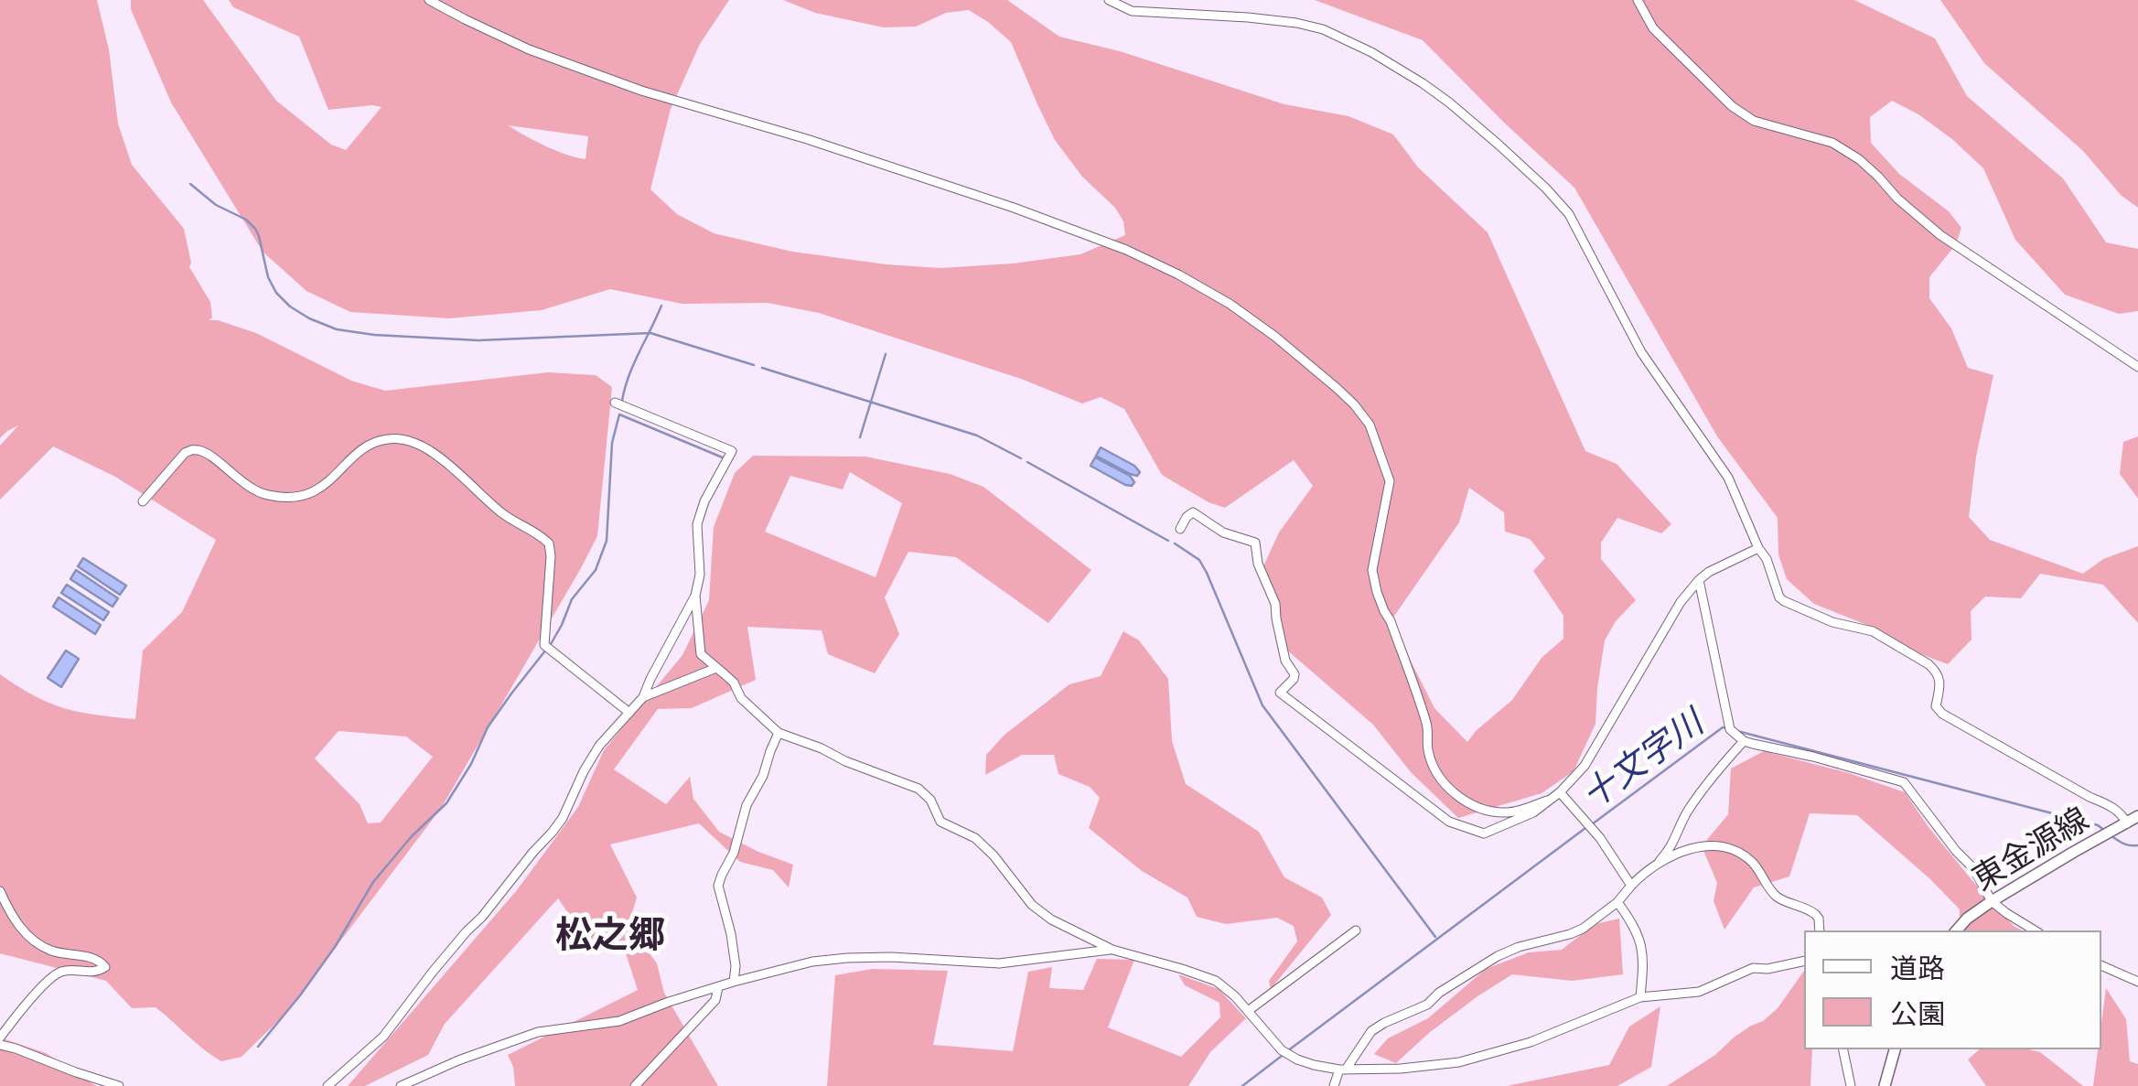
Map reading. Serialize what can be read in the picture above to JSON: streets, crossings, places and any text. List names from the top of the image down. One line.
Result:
{"streets":{"main road":["東金源線"]},"districts":["松之郷"],"water":["十文字川"],"legend":["道路","公園"]}
